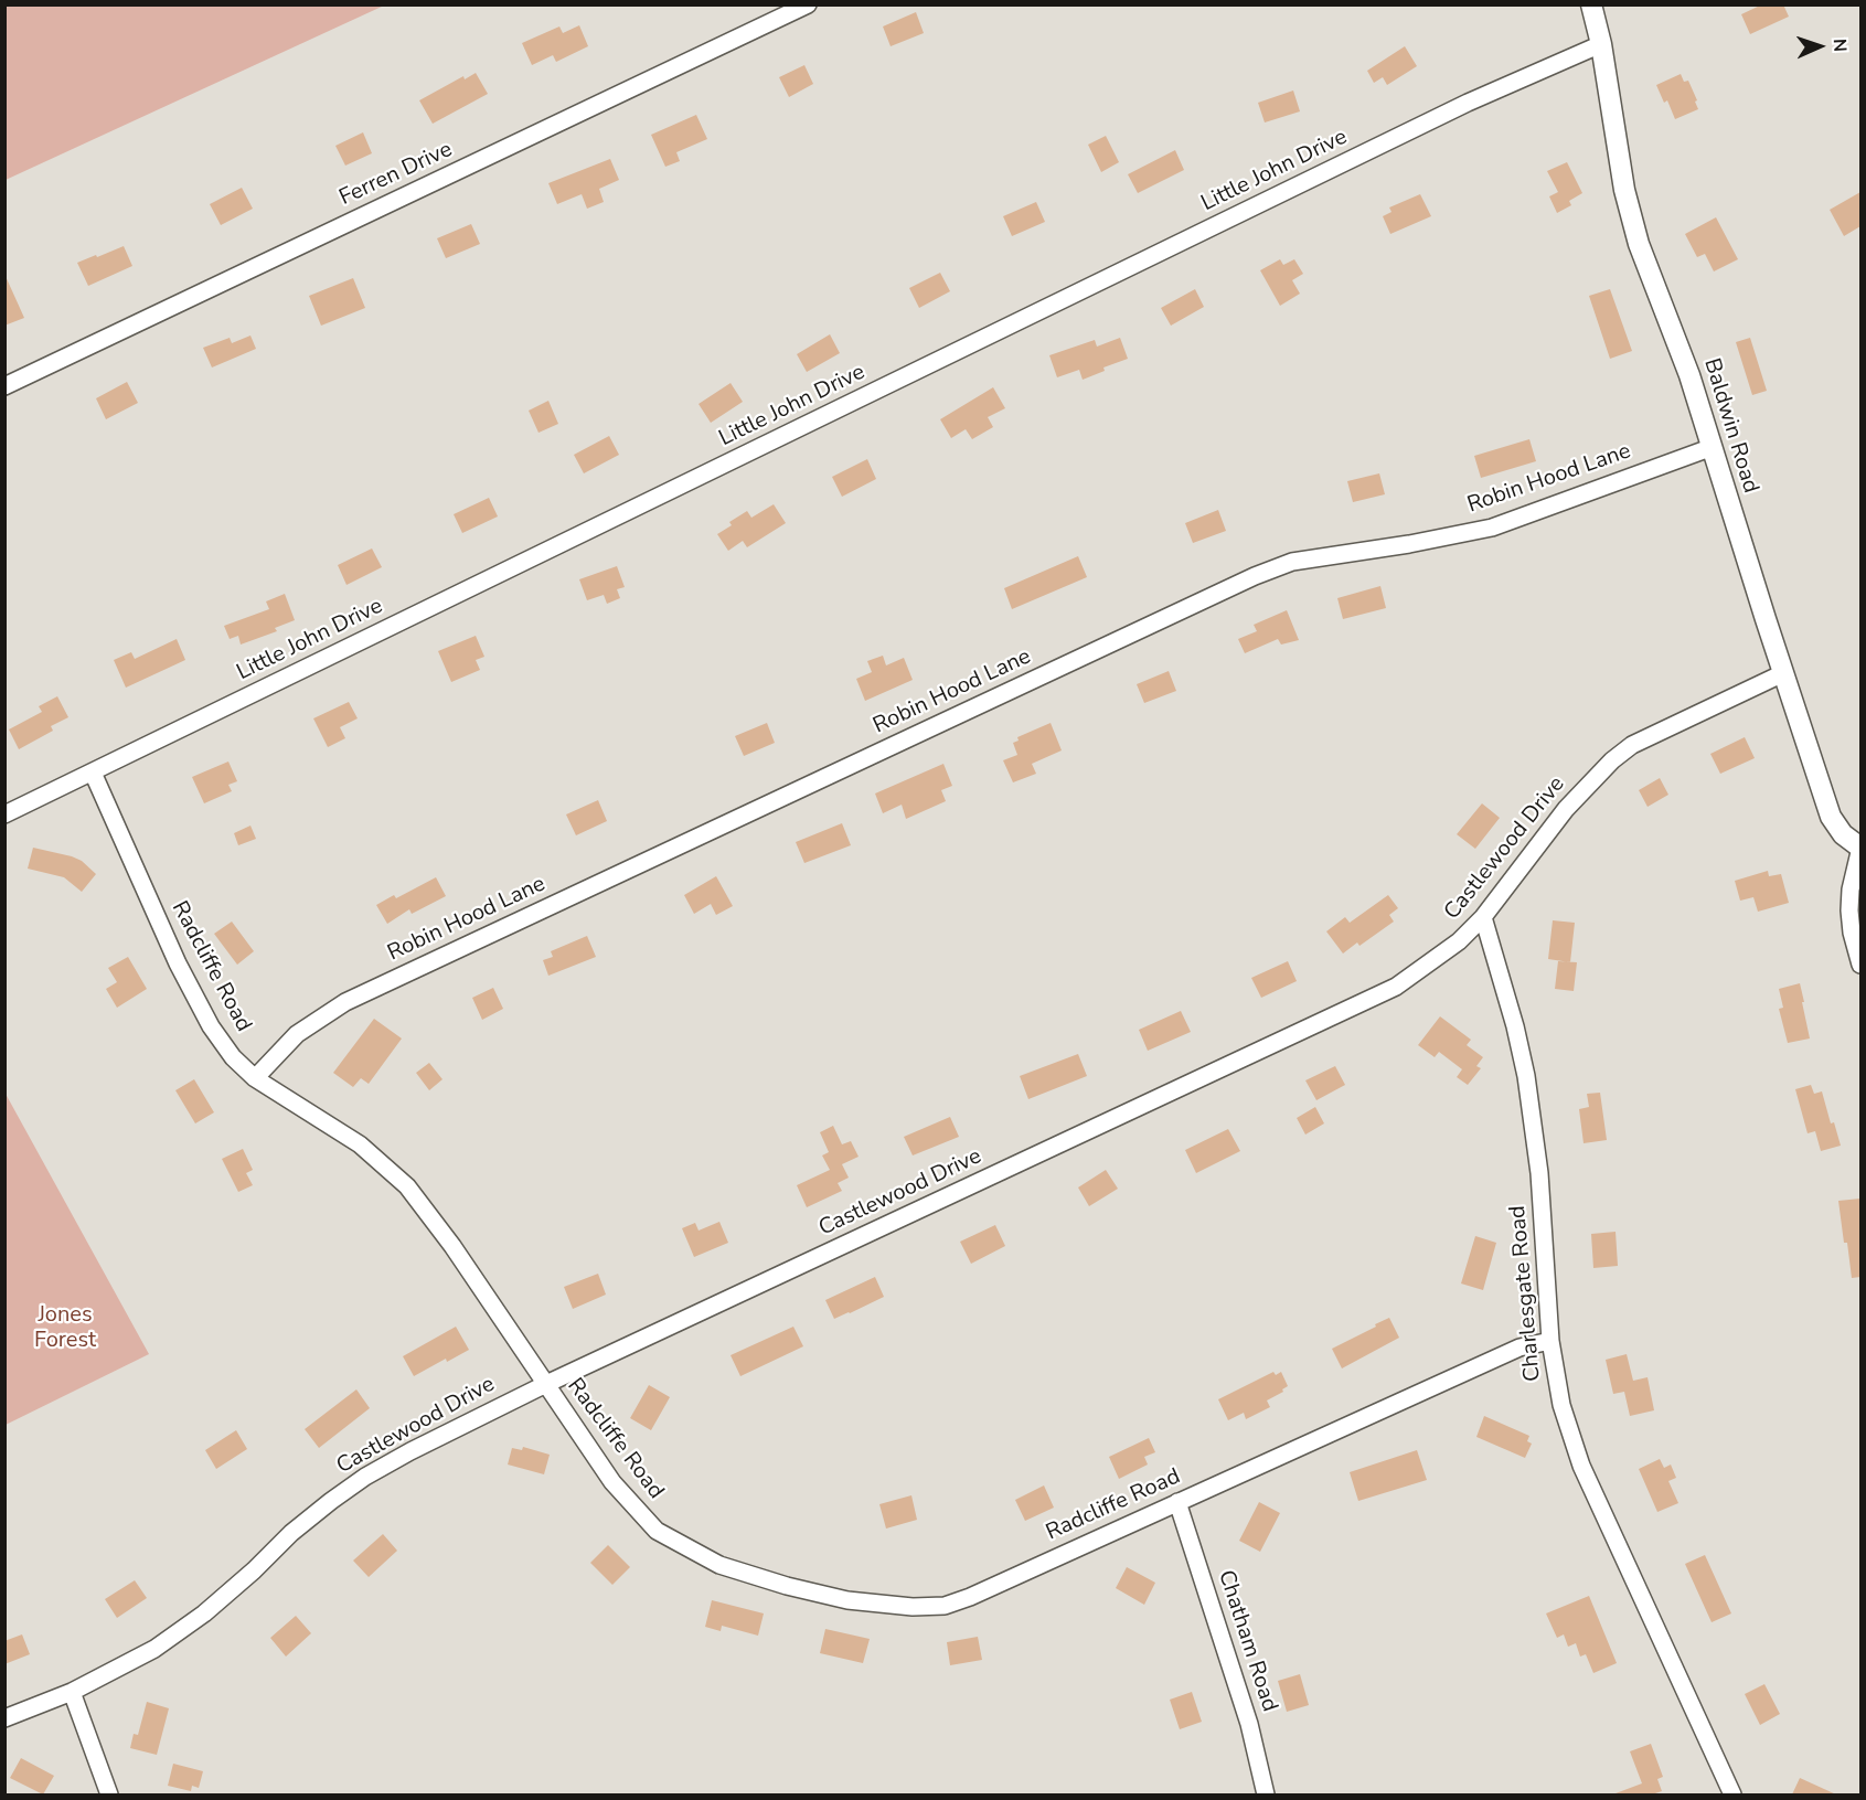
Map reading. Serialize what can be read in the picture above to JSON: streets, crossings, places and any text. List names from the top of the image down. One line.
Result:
{"streets":{"street":["Little John Drive","Ferren Drive","Baldwin Road","Robin Hood Lane","Castlewood Drive","Radcliffe Road","Charlesgate Road","Chatham Road"]},"crossings":[["Little John Drive","Baldwin Road"],["Little John Drive","Radcliffe Road"],["Baldwin Road","Robin Hood Lane"],["Baldwin Road","Castlewood Drive"],["Robin Hood Lane","Radcliffe Road"],["Castlewood Drive","Radcliffe Road"],["Castlewood Drive","Charlesgate Road"],["Radcliffe Road","Charlesgate Road"],["Radcliffe Road","Chatham Road"]],"parks":["Jones Forest"],"north":"right"}
